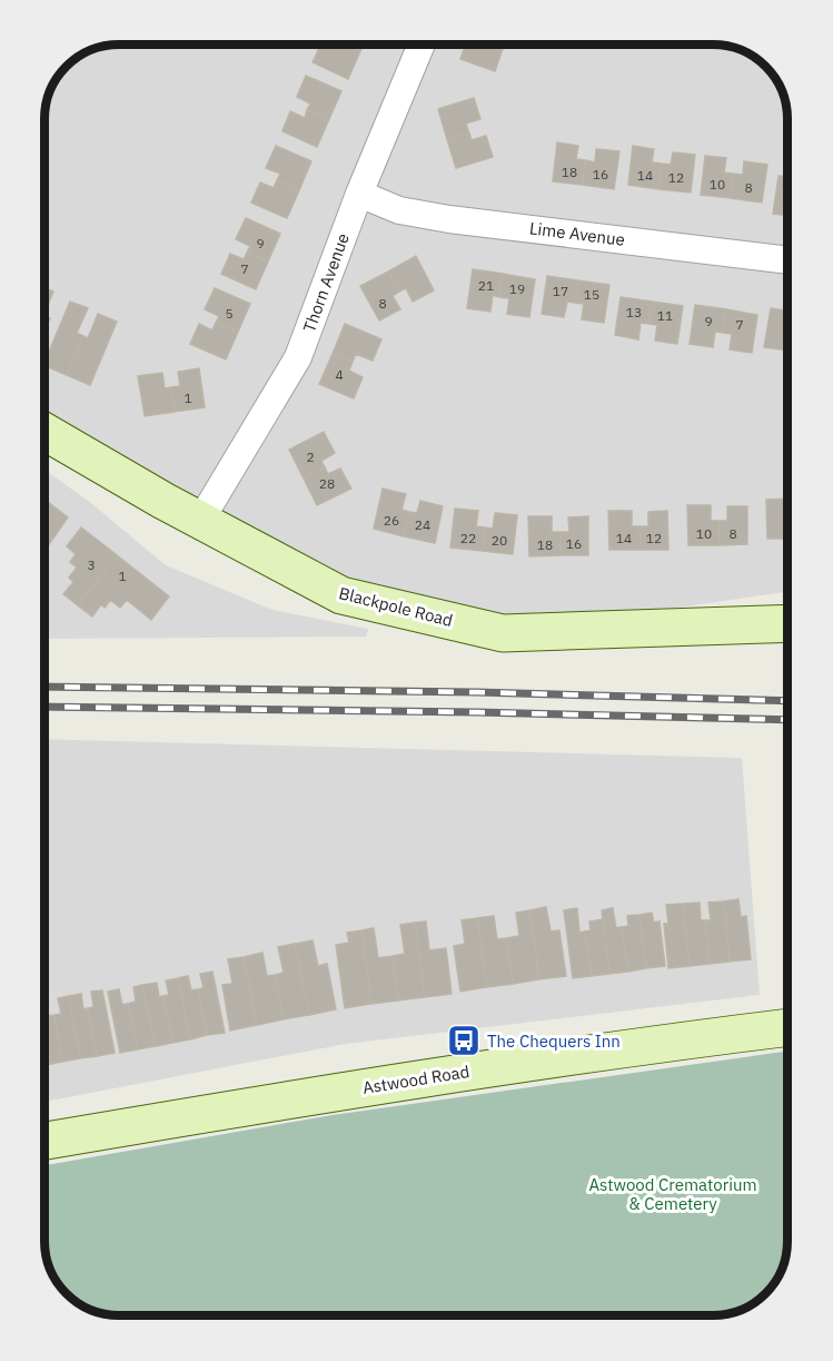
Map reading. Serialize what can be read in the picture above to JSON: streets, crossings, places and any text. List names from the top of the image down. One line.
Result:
{"streets":{"main road":["Blackpole Road","Astwood Road"],"street":["Lime Avenue","Thorn Avenue"]},"crossings":[["Lime Avenue","Thorn Avenue"],["Thorn Avenue","Blackpole Road"]],"parks":["Astwood Crematorium & Cemetery"],"places":{"bus stop":["The Chequers Inn"]},"house_numbers":["18","16","14","12","10","8","9","7","21","19","17","15","8","13","5","11","9","7","4","1","2","28","26","24","10","8","22","14","12","20","16","18","3","1"]}
